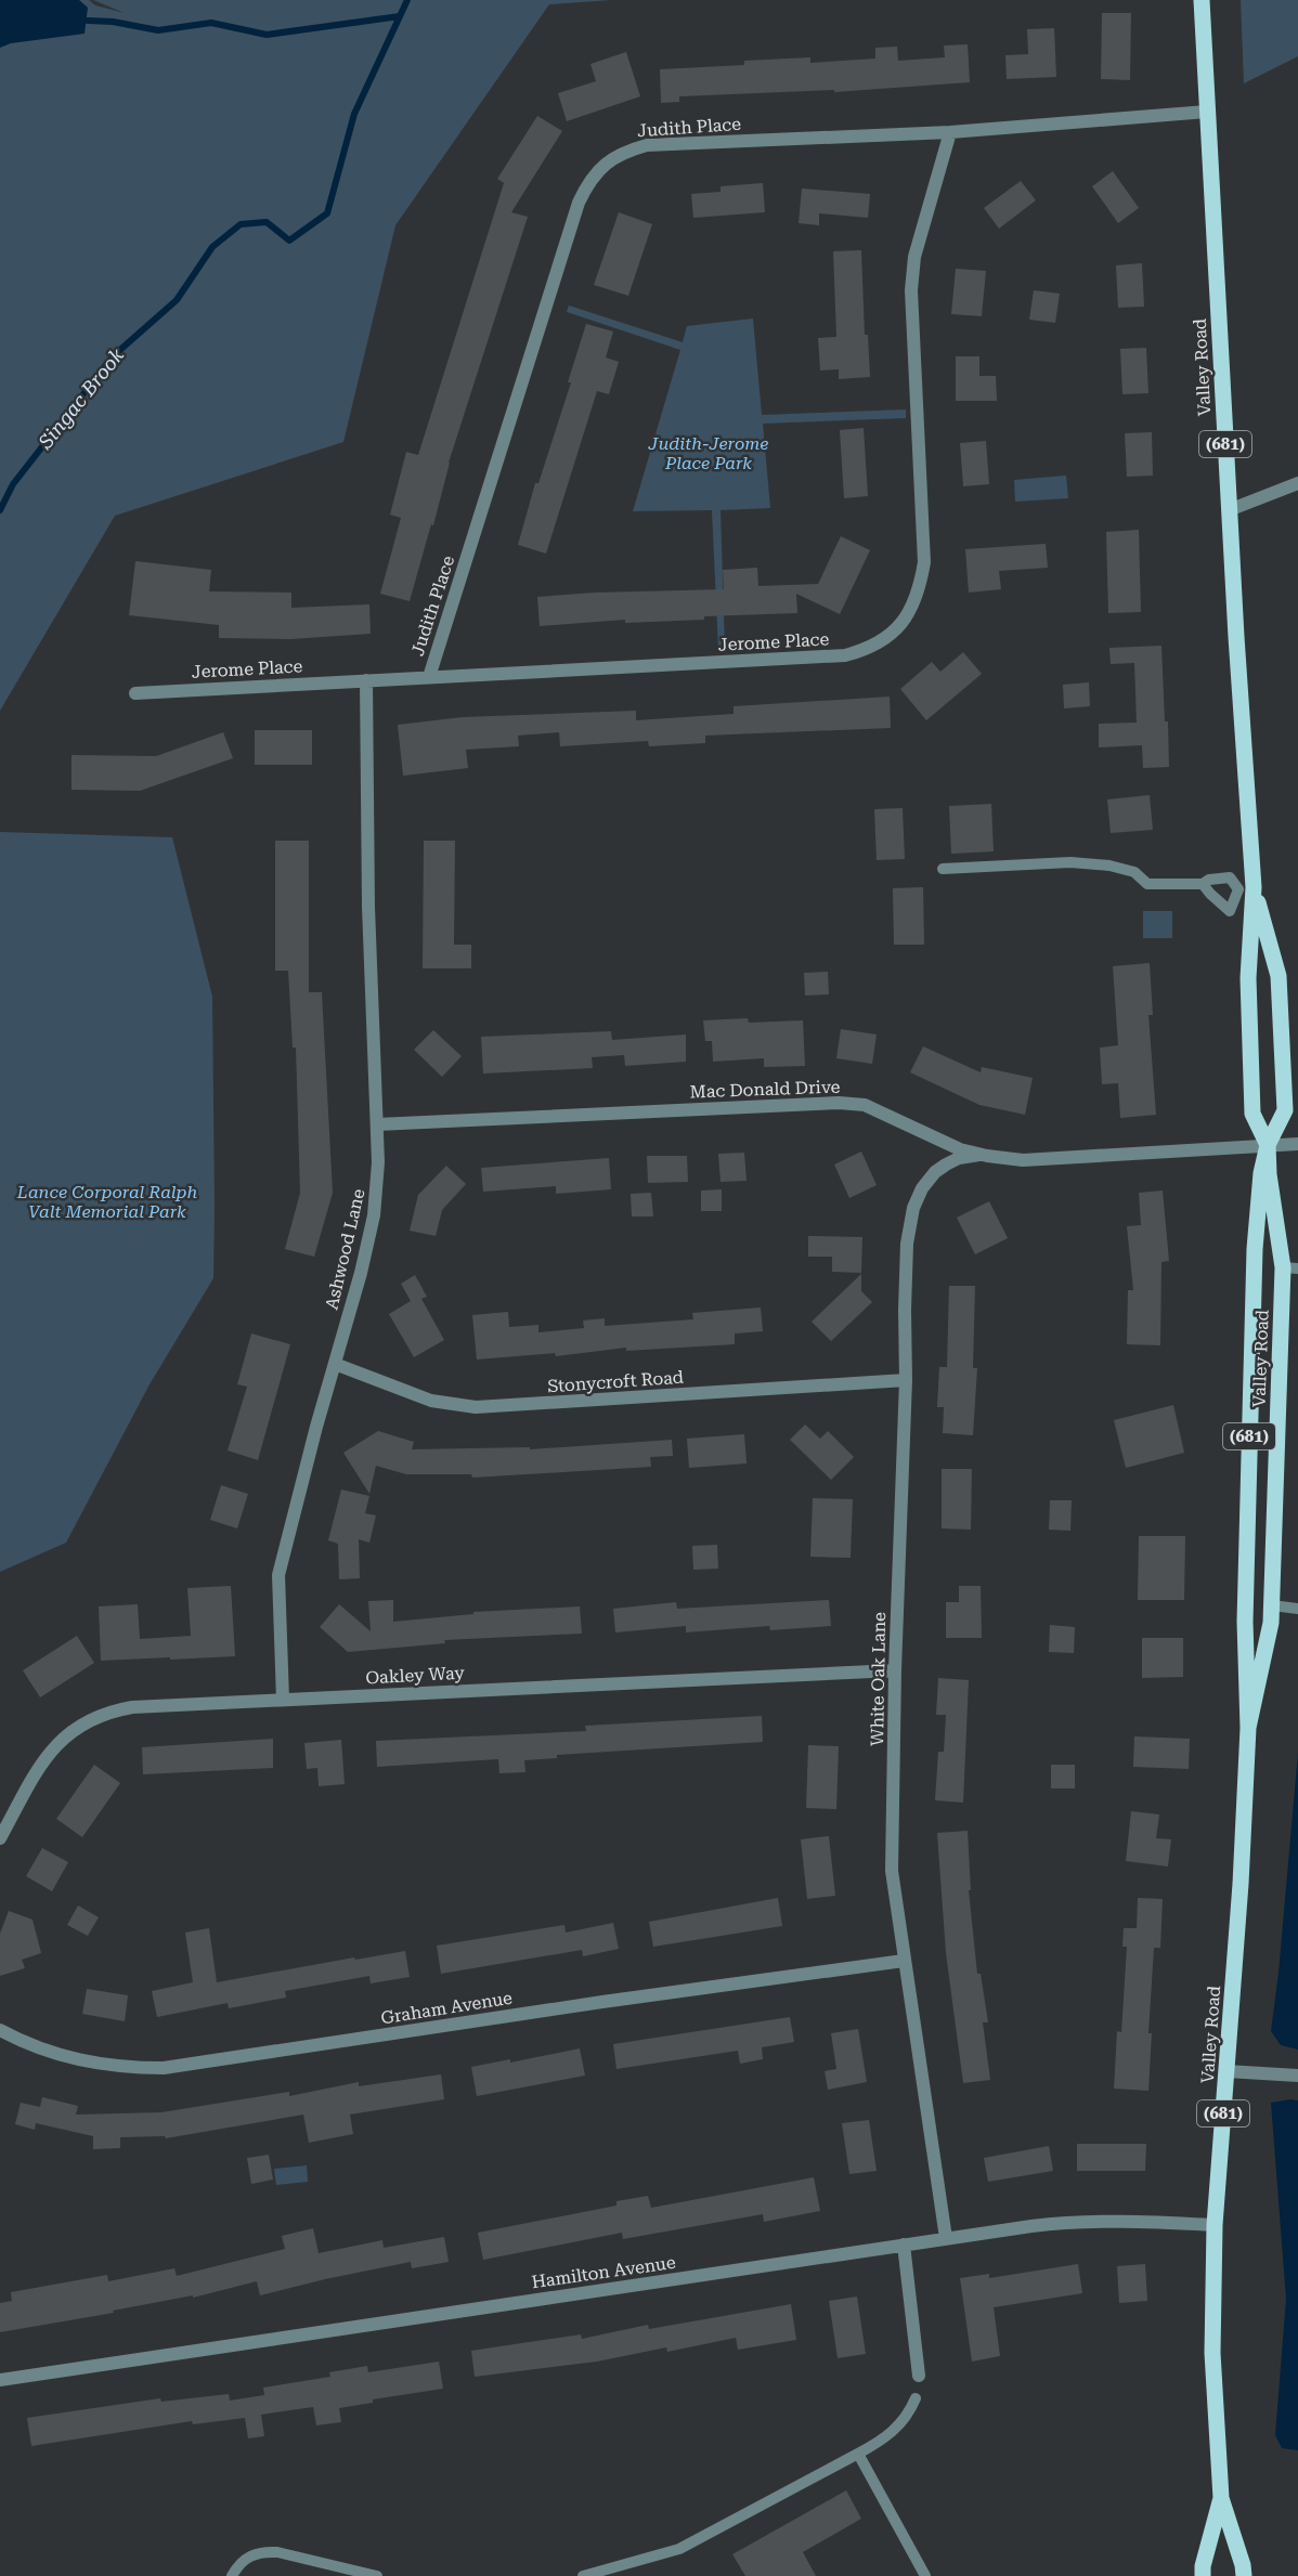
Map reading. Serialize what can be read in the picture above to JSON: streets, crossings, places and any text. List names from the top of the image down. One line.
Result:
{"streets":{"main road":["Valley Road","(681)"],"street":["Judith Place","Jerome Place","Mac Donald Drive","Ashwood Lane","Stonycroft Road","Oakley Way","White Oak Lane","Graham Avenue","Hamilton Avenue"]},"crossings":[["Judith Place","Valley Road"],["Judith Place","Jerome Place"],["Valley Road","Mac Donald Drive"],["Valley Road","Hamilton Avenue"],["Jerome Place","Ashwood Lane"],["Mac Donald Drive","Ashwood Lane"],["Mac Donald Drive","White Oak Lane"],["Ashwood Lane","Stonycroft Road"],["Ashwood Lane","Oakley Way"],["Stonycroft Road","White Oak Lane"],["Oakley Way","White Oak Lane"],["White Oak Lane","Graham Avenue"],["White Oak Lane","Hamilton Avenue"]],"water":["Singac Brook"],"parks":["Judith-Jerome Place Park","Lance Corporal Ralph Valt Memorial Park"]}
